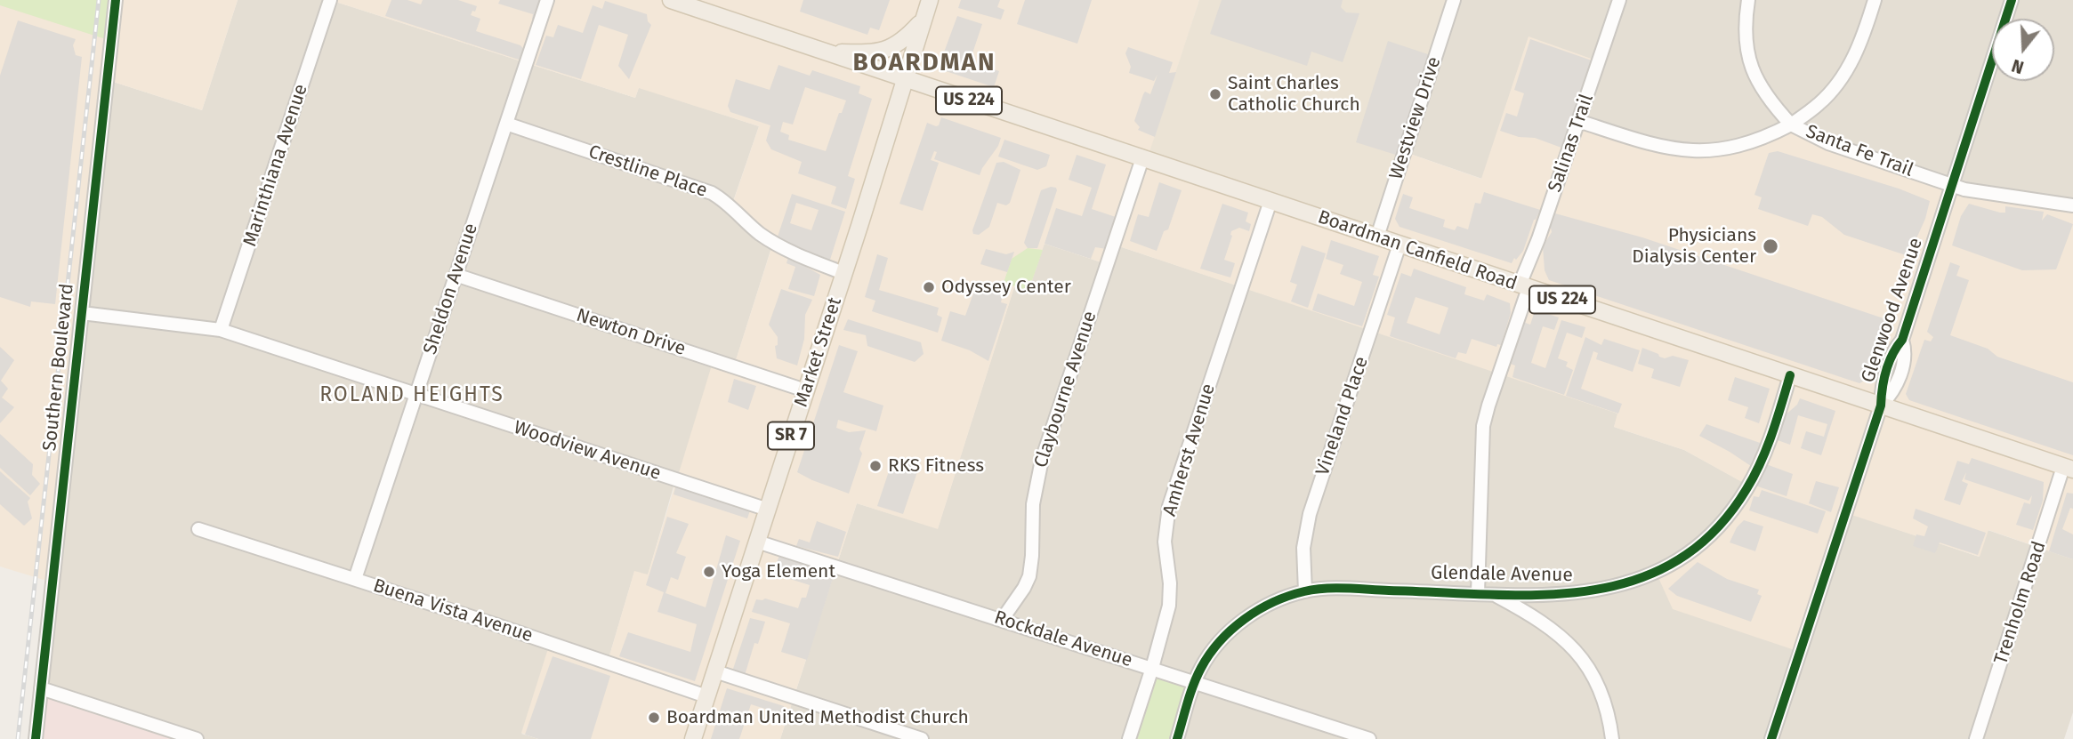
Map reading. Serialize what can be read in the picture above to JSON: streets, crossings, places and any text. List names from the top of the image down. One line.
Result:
{"streets":{"main road":["US 224","Boardman Canfield Road","Market Street","SR 7"],"street":["Westview Drive","Salinas Trail","Santa Fe Trail","Marinthiana Avenue","Crestline Place","Sheldon Avenue","Glenwood Avenue","Newton Drive","Southern Boulevard","Claybourne Avenue","Vineland Place","Amherst Avenue","Woodview Avenue","Glendale Avenue","Trenholm Road","Buena Vista Avenue","Rockdale Avenue"]},"crossings":[["US 224","Boardman Canfield Road"],["US 224","Market Street"],["Westview Drive","Boardman Canfield Road"],["Salinas Trail","Santa Fe Trail"],["Salinas Trail","Boardman Canfield Road"],["Salinas Trail","Glendale Avenue"],["Santa Fe Trail","Glenwood Avenue"],["Marinthiana Avenue","Woodview Avenue"],["Crestline Place","Sheldon Avenue"],["Crestline Place","Market Street"],["Boardman Canfield Road","Glenwood Avenue"],["Boardman Canfield Road","Market Street"],["Boardman Canfield Road","Claybourne Avenue"],["Boardman Canfield Road","Vineland Place"],["Boardman Canfield Road","Amherst Avenue"],["Boardman Canfield Road","Glendale Avenue"],["Boardman Canfield Road","Trenholm Road"],["Sheldon Avenue","Newton Drive"],["Sheldon Avenue","Woodview Avenue"],["Sheldon Avenue","Buena Vista Avenue"],["Newton Drive","Market Street"],["Market Street","Woodview Avenue"],["Market Street","Buena Vista Avenue"],["Market Street","Rockdale Avenue"],["Southern Boulevard","Woodview Avenue"],["Claybourne Avenue","Rockdale Avenue"],["Vineland Place","Glendale Avenue"],["Amherst Avenue","Rockdale Avenue"],["Glendale Avenue","Rockdale Avenue"]],"districts":["BOARDMAN","ROLAND HEIGHTS"],"places":["Saint Charles Catholic Church","Physicians Dialysis Center","Odyssey Center","RKS Fitness","Yoga Element","Boardman United Methodist Church"],"north":"bottom"}
